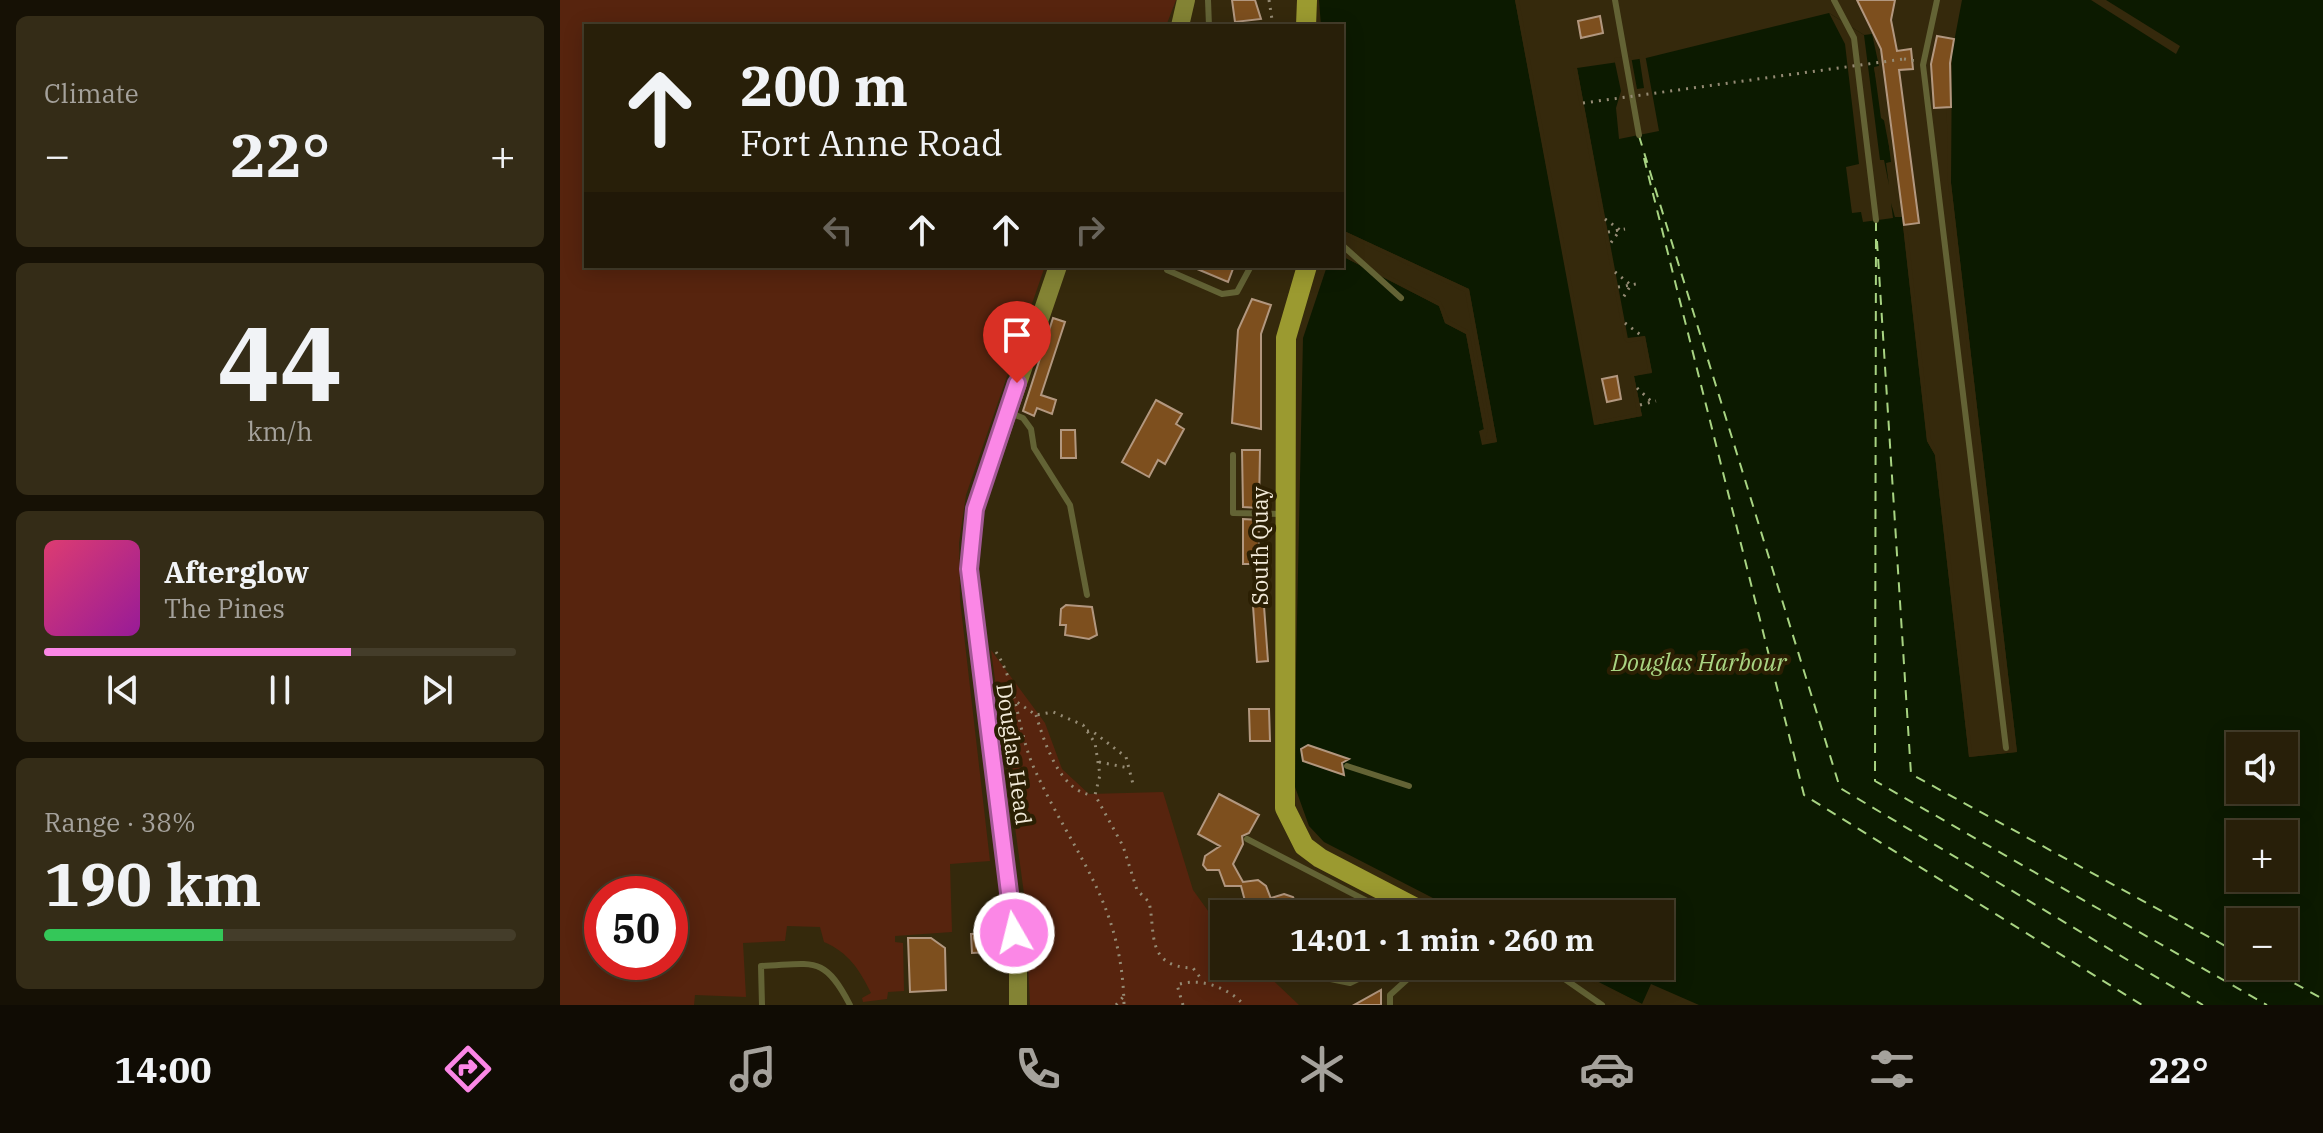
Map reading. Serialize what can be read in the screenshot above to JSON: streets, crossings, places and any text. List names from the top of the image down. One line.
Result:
{"streets":{"main road":["South Quay","Douglas Head"]},"water":["Douglas Harbour"],"page":{"tile":["Climate",["44","km/h"],["Range · 38%","190 km"]],"turn":["200 m","Fort Anne Road"],"heat":["−","22°","+"],"song":["Afterglow","The Pines"],"map_buttons":["+","−"],"limit":"50","trip":"14:01 · 1 min · 260 m","tabs":["14:00","22°"]}}
